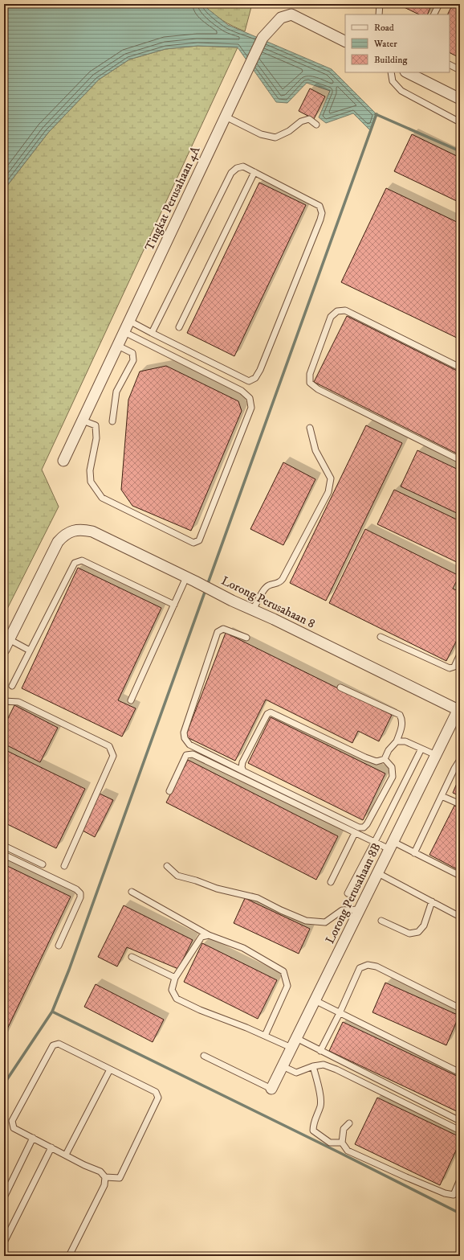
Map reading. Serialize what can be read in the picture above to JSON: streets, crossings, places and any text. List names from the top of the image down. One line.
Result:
{"streets":{"street":["Tingkat Perusahaan 4A","Lorong Perusahaan 8","Lorong Perusahaan 8B"]},"crossings":[["Lorong Perusahaan 8","Lorong Perusahaan 8B"]],"legend":["Road","Water","Building"]}
